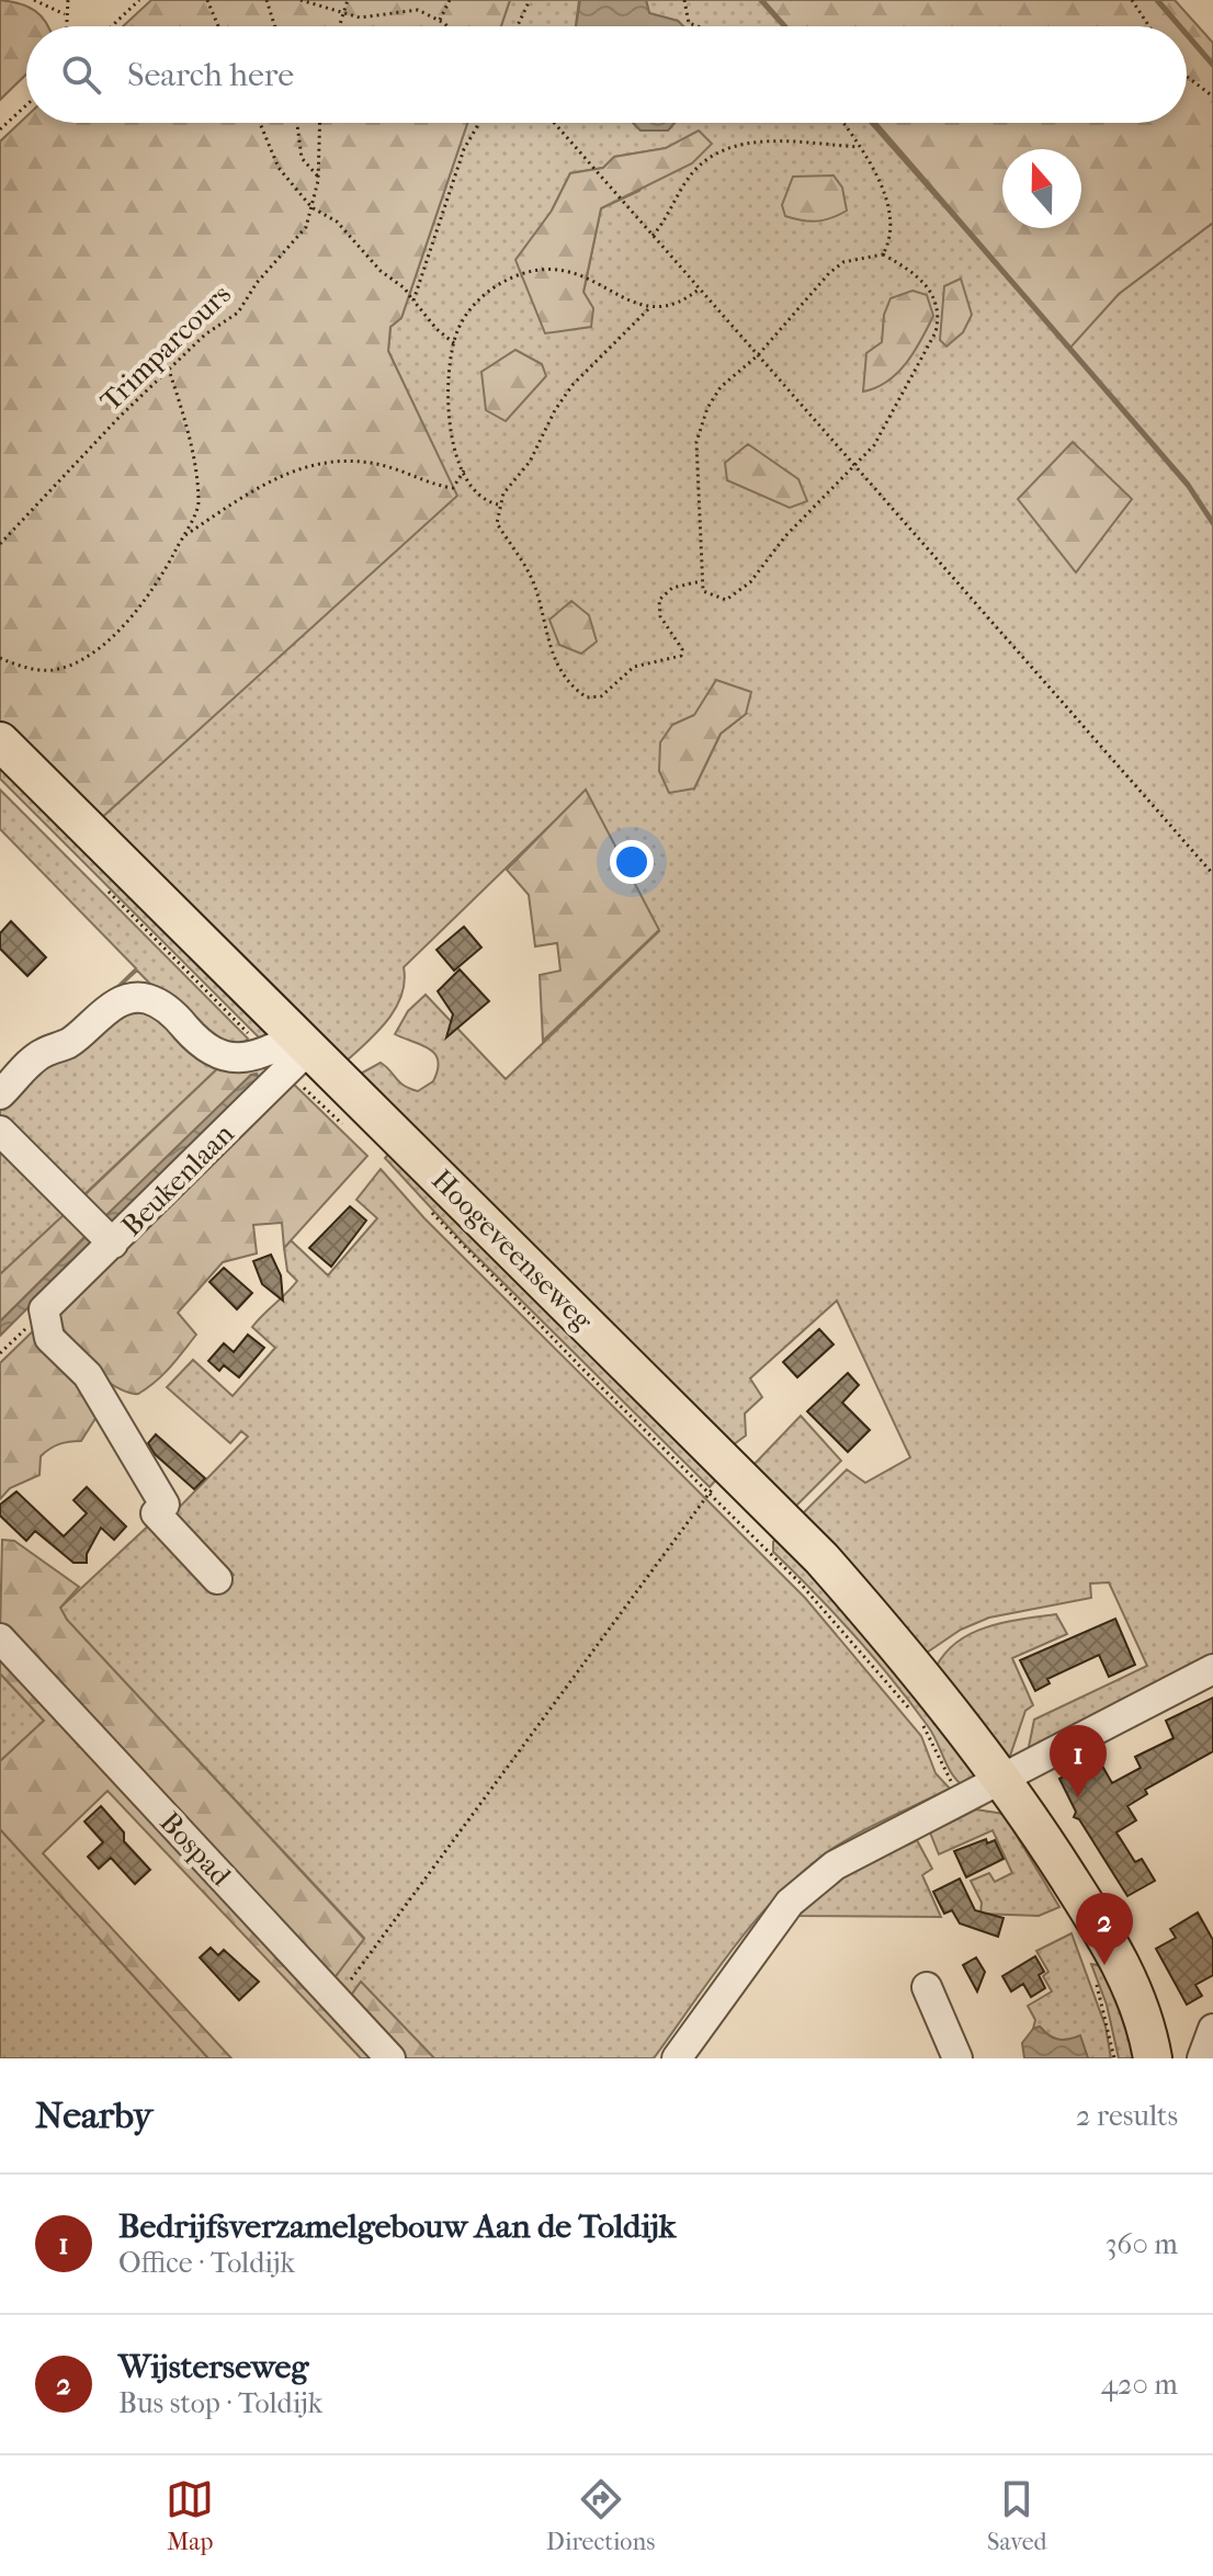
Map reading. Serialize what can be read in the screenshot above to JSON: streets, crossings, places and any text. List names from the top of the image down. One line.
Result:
{"streets":{"main road":["Hoogeveenseweg"],"street":["Beukenlaan","Bospad"],"path":["Trimparcours"]},"crossings":[["Beukenlaan","Hoogeveenseweg"]],"north":"top","page":{"search":"Search here","pins":["1","2"],"heading":["Nearby","2 results"],"list":[{"mark":"1","name":"Bedrijfsverzamelgebouw Aan de Toldijk","note":"Office · Toldijk","value":"360 m"},{"mark":"2","name":"Wijsterseweg","note":"Bus stop · Toldijk","value":"420 m"}],"nav":["Map","Directions","Saved"]}}
